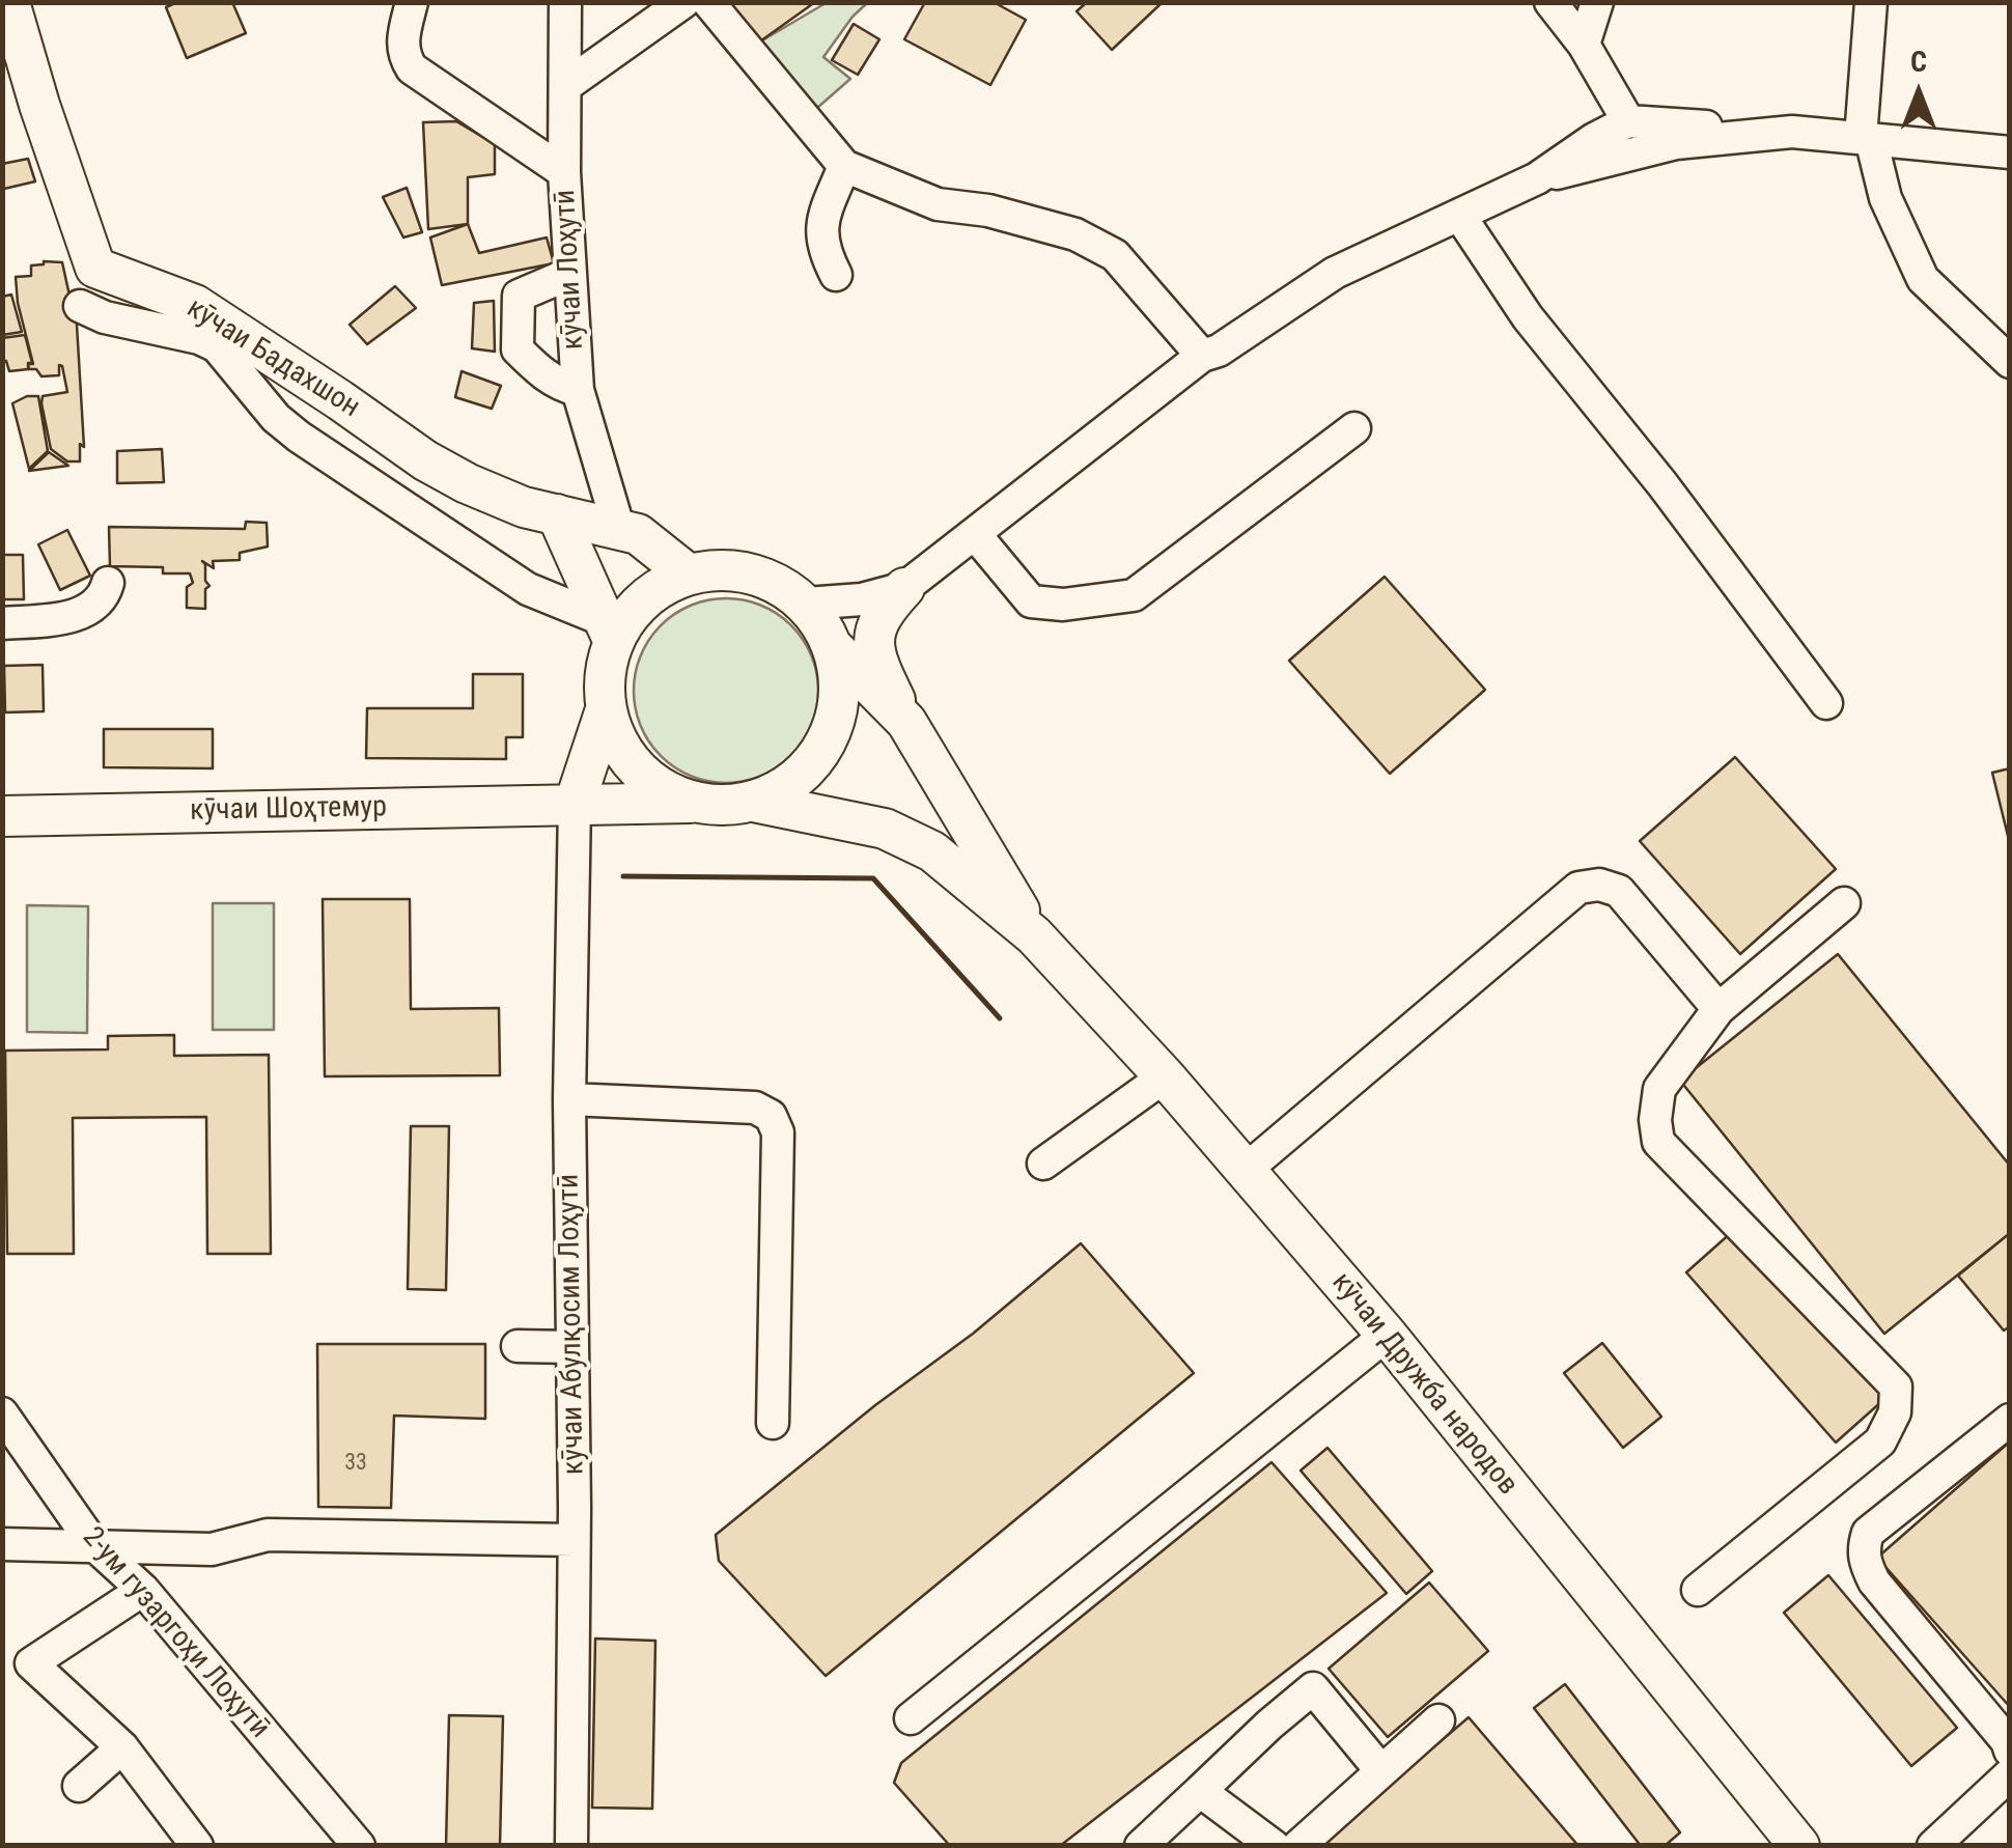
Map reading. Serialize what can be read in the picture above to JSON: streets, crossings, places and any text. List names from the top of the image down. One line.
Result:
{"streets":{"main road":["кӯчаи Бадахшон","кӯчаи Шоҳтемур","кӯчаи Дружба народов"],"street":["кӯчаи Лоҳутӣ","кӯчаи Абулқосим Лоҳутӣ","2-ум гузаргоҳи Лоҳутӣ"]},"crossings":[["кӯчаи Лоҳутӣ","кӯчаи Бадахшон"],["кӯчаи Бадахшон","кӯчаи Шоҳтемур"],["кӯчаи Шоҳтемур","кӯчаи Абулқосим Лоҳутӣ"]],"house_numbers":["33"],"north":"top"}
